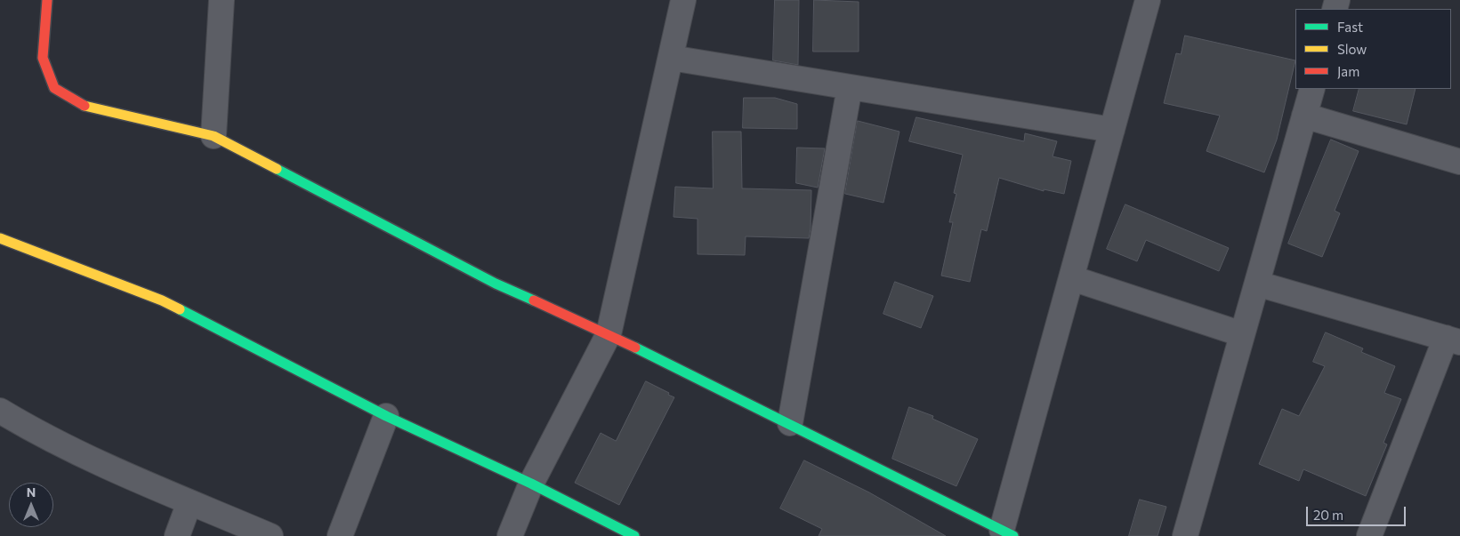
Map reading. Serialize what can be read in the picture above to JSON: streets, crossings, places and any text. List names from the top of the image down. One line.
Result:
{"legend":["Fast","Slow","Jam"],"scale_bar":"20 m","north":"top"}
